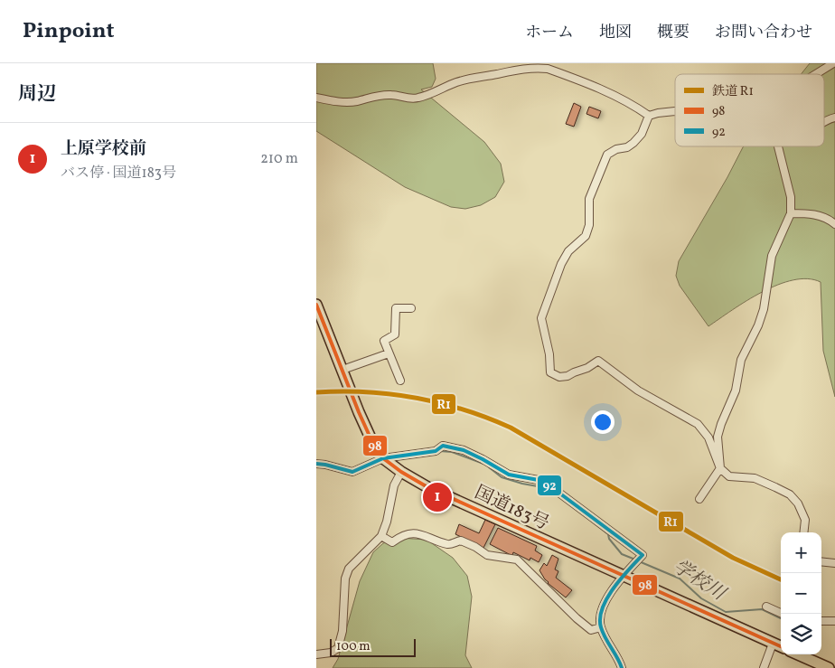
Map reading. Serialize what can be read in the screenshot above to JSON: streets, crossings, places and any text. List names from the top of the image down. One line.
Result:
{"streets":{"highway":["国道183号"]},"water":["学校川"],"lines":["transit line 98","rail line R1","transit line 92"],"legend":["鉄道 R1","98","92"],"scale_bar":"100 m","page":{"header":"Pinpoint","nav":["ホーム","地図","概要","お問い合わせ"],"heading":"周辺","list":[{"mark":"1","name":"上原学校前","note":"バス停 · 国道183号","value":"210 m"}],"pins":"1","map_buttons":["+","−"],"scale":"100 m"}}
